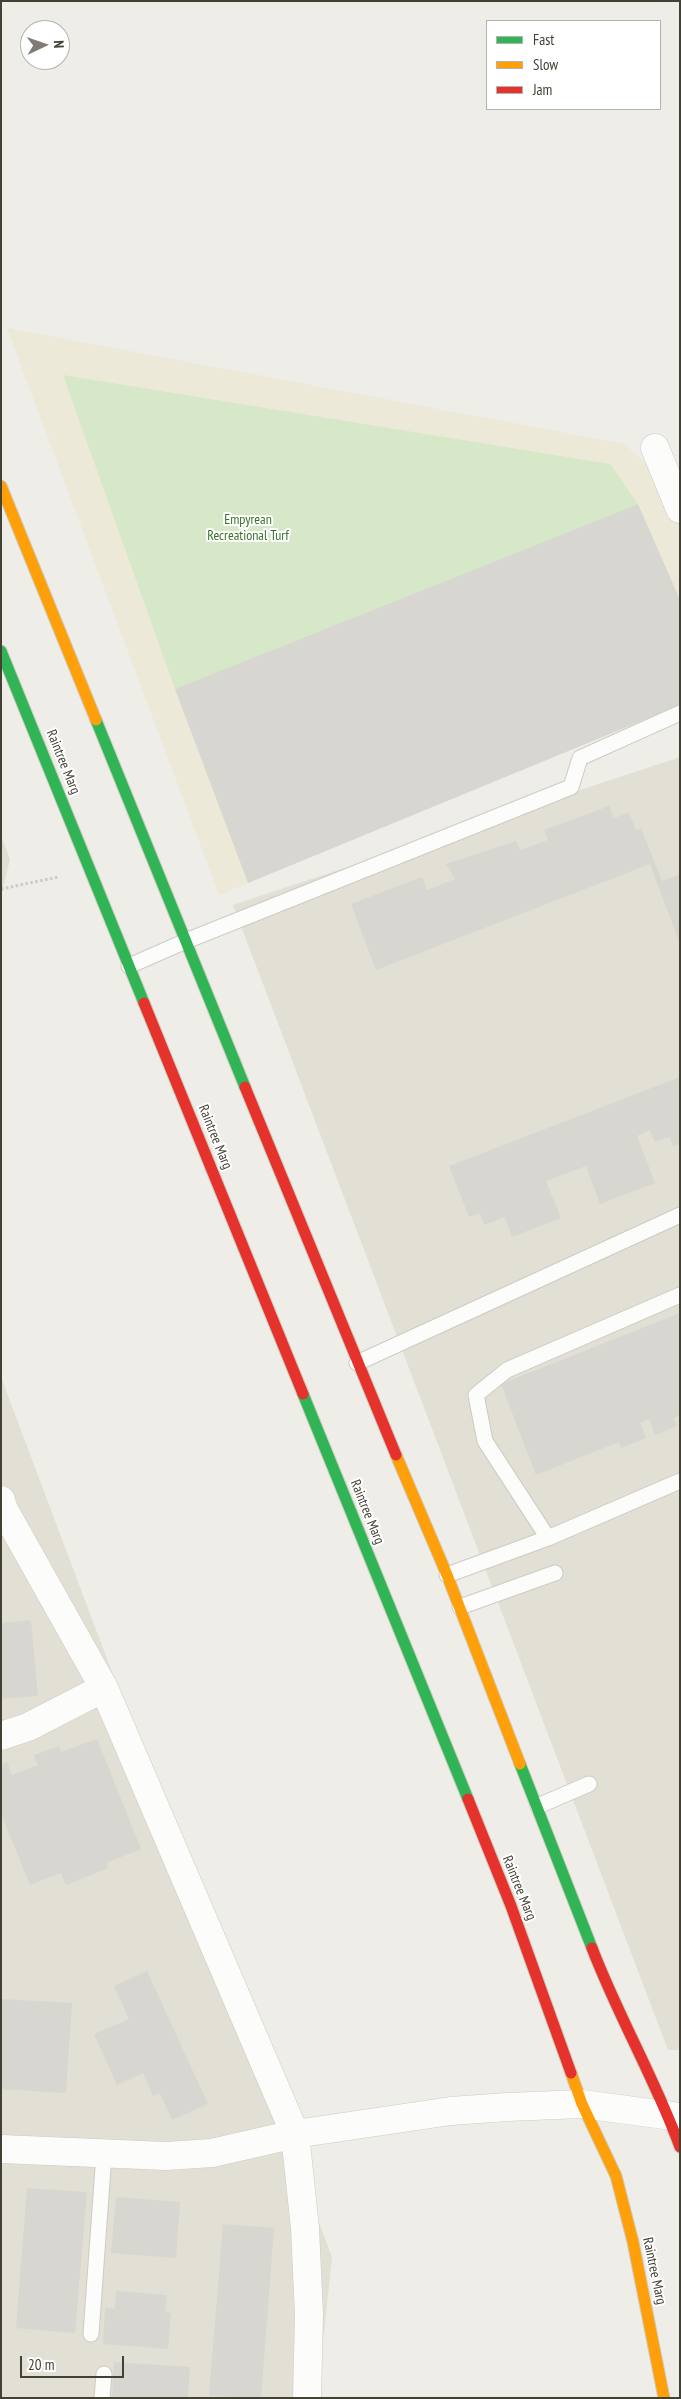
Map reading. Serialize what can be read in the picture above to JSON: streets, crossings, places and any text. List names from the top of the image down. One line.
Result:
{"streets":{"main road":["Raintree Marg"]},"parks":["Empyrean Recreational Turf"],"legend":["Fast","Slow","Jam"],"scale_bar":"20 m","north":"right"}
